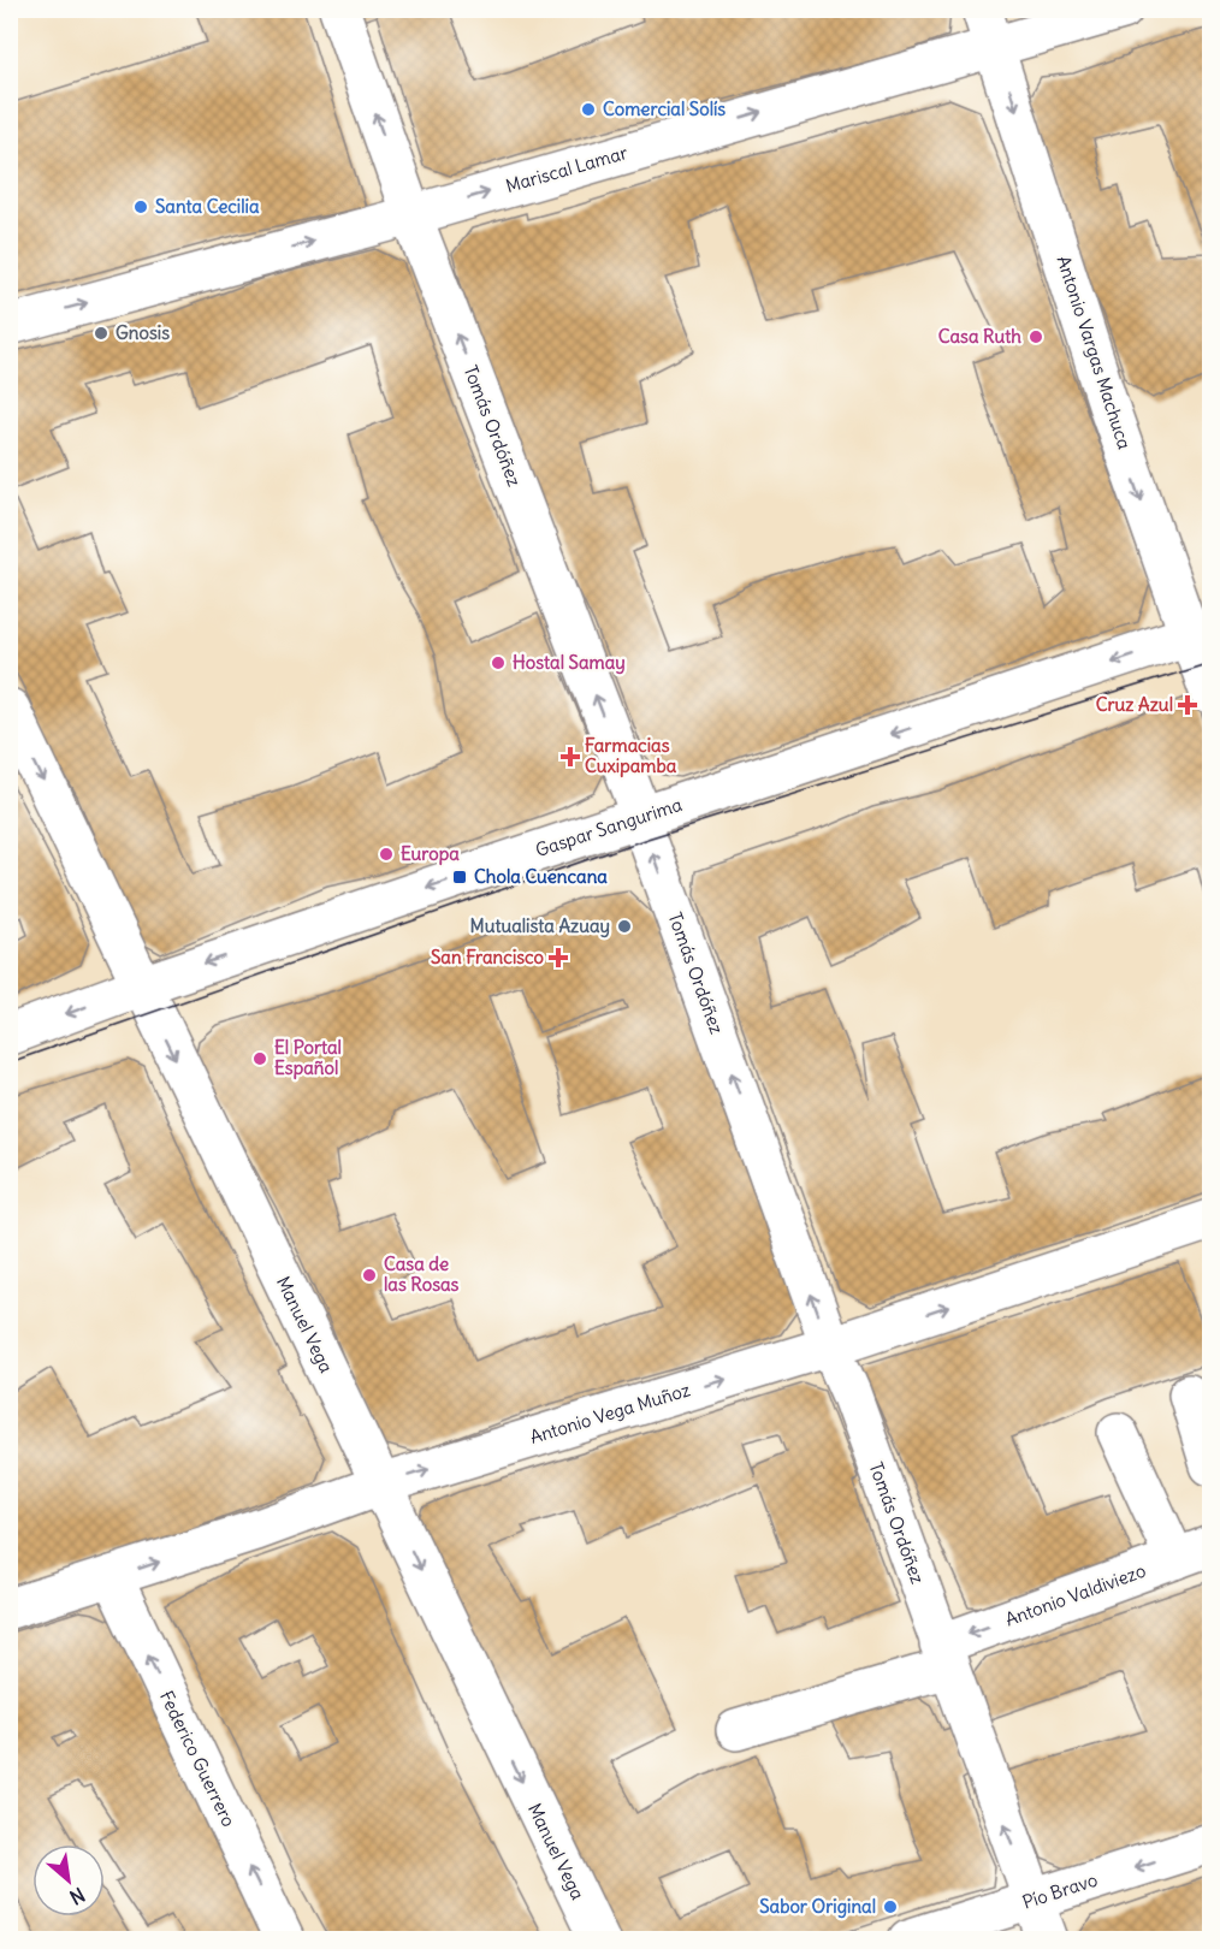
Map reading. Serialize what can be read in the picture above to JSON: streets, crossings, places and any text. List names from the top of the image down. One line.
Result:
{"streets":{"street":["Mariscal Lamar","Antonio Vargas Machuca","Tomás Ordóñez","Gaspar Sangurima","Manuel Vega","Antonio Vega Muñoz","Antonio Valdiviezo","Federico Guerrero","Pío Bravo"]},"crossings":[["Mariscal Lamar","Antonio Vargas Machuca"],["Mariscal Lamar","Tomás Ordóñez"],["Antonio Vargas Machuca","Gaspar Sangurima"],["Tomás Ordóñez","Gaspar Sangurima"],["Tomás Ordóñez","Antonio Vega Muñoz"],["Tomás Ordóñez","Antonio Valdiviezo"],["Tomás Ordóñez","Pío Bravo"],["Gaspar Sangurima","Manuel Vega"],["Manuel Vega","Antonio Vega Muñoz"],["Antonio Vega Muñoz","Federico Guerrero"]],"one_way":["Mariscal Lamar","Antonio Vargas Machuca","Tomás Ordóñez","Gaspar Sangurima","Manuel Vega","Antonio Vega Muñoz","Antonio Valdiviezo","Federico Guerrero","Pío Bravo"],"places":{"other":["Comercial Solís","Santa Cecilia","Gnosis","Casa Ruth","Hostal Samay","Europa","Mutualista Azuay","El Portal Español","Casa de las Rosas","Sabor Original"],"health":["Cruz Azul","Farmacias Cuxipamba","San Francisco"],"transit":["Chola Cuencana"]},"north":"bottom right"}
